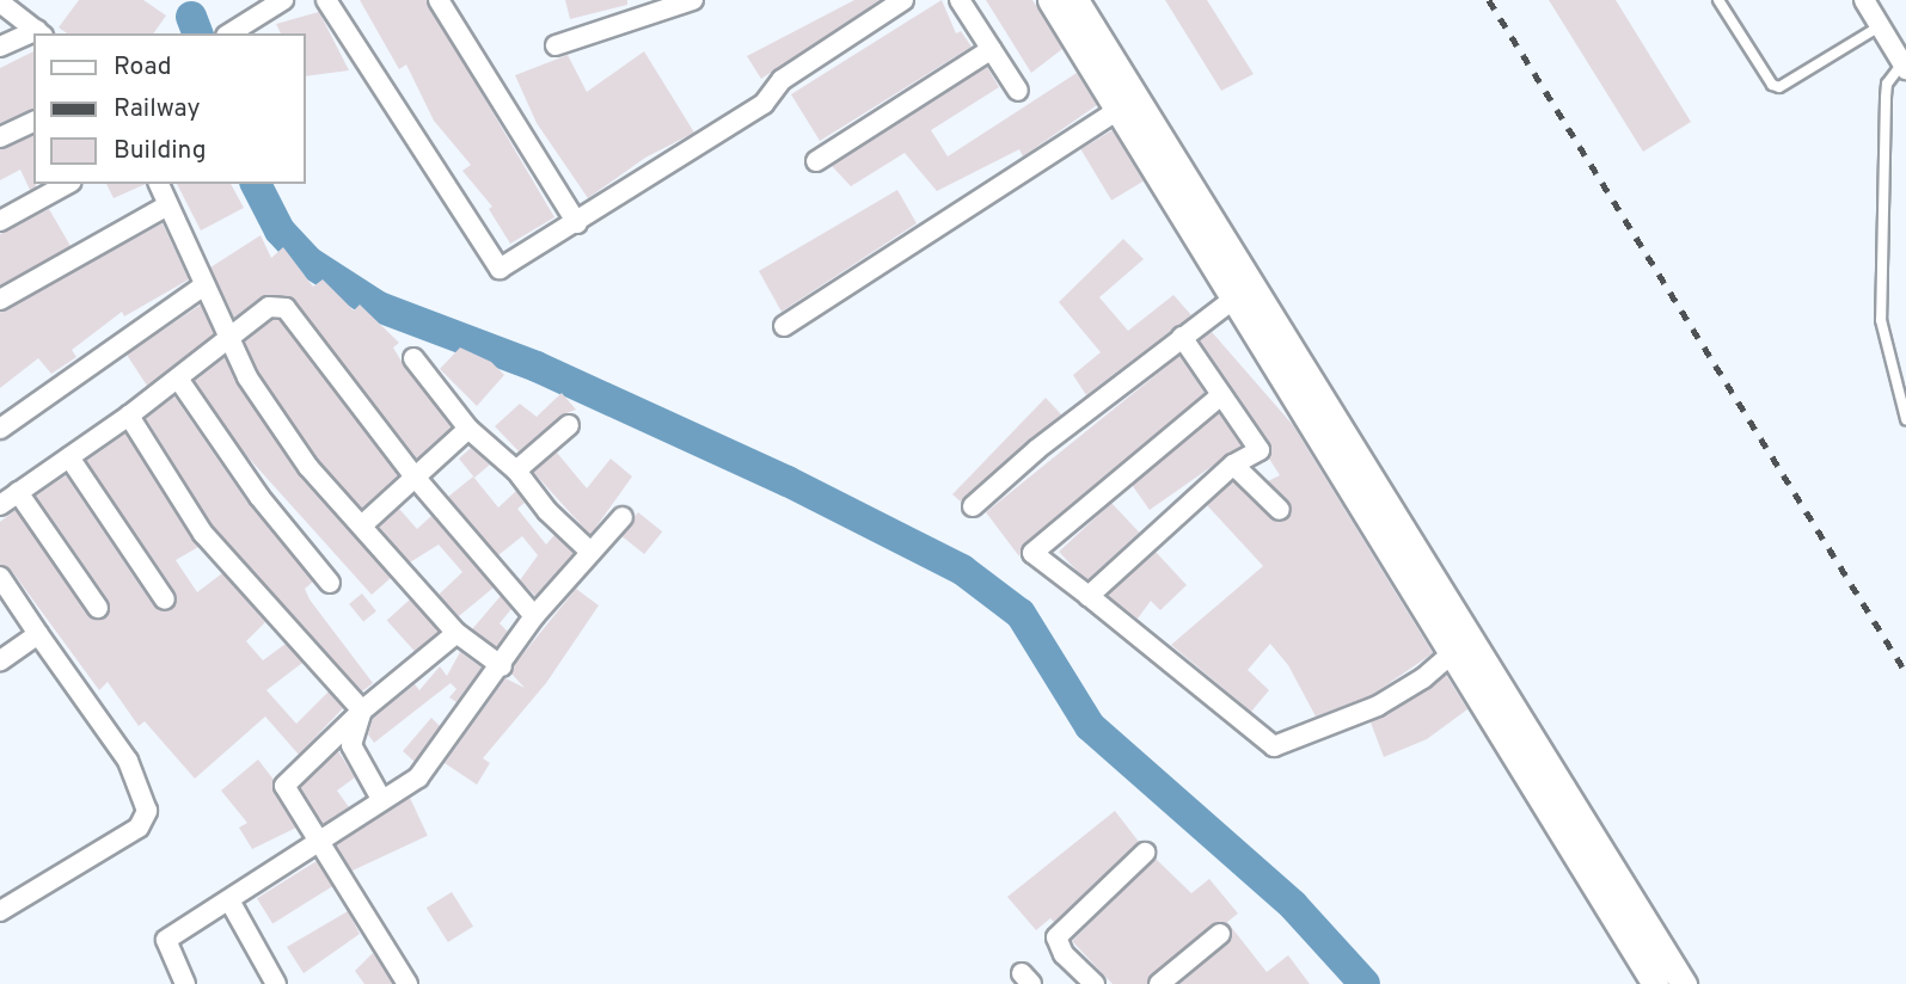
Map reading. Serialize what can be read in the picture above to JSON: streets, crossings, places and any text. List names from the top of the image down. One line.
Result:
{"legend":["Road","Railway","Building"]}
